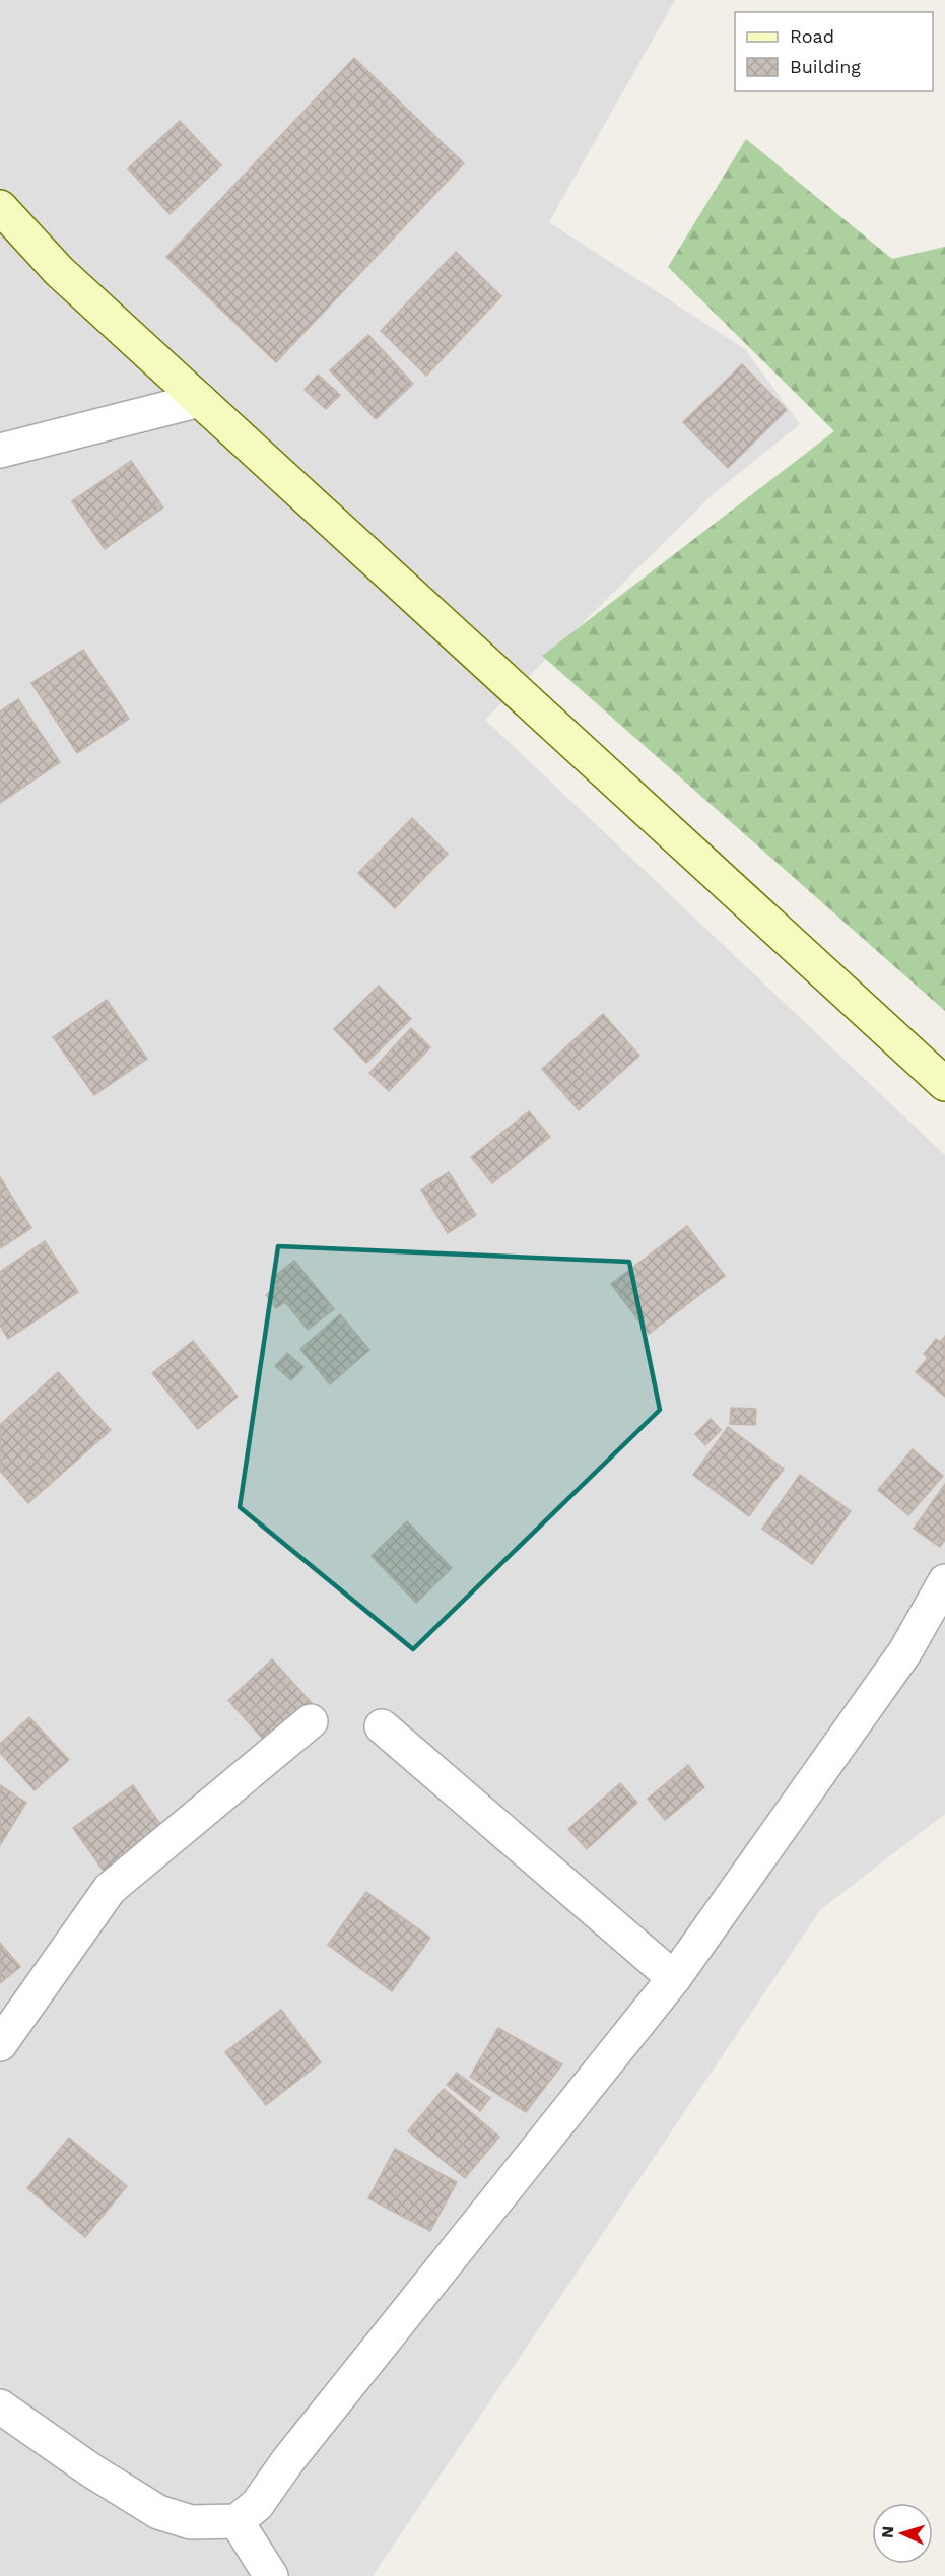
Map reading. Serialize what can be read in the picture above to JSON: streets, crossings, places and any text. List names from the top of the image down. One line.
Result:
{"legend":["Road","Building"],"north":"left"}
